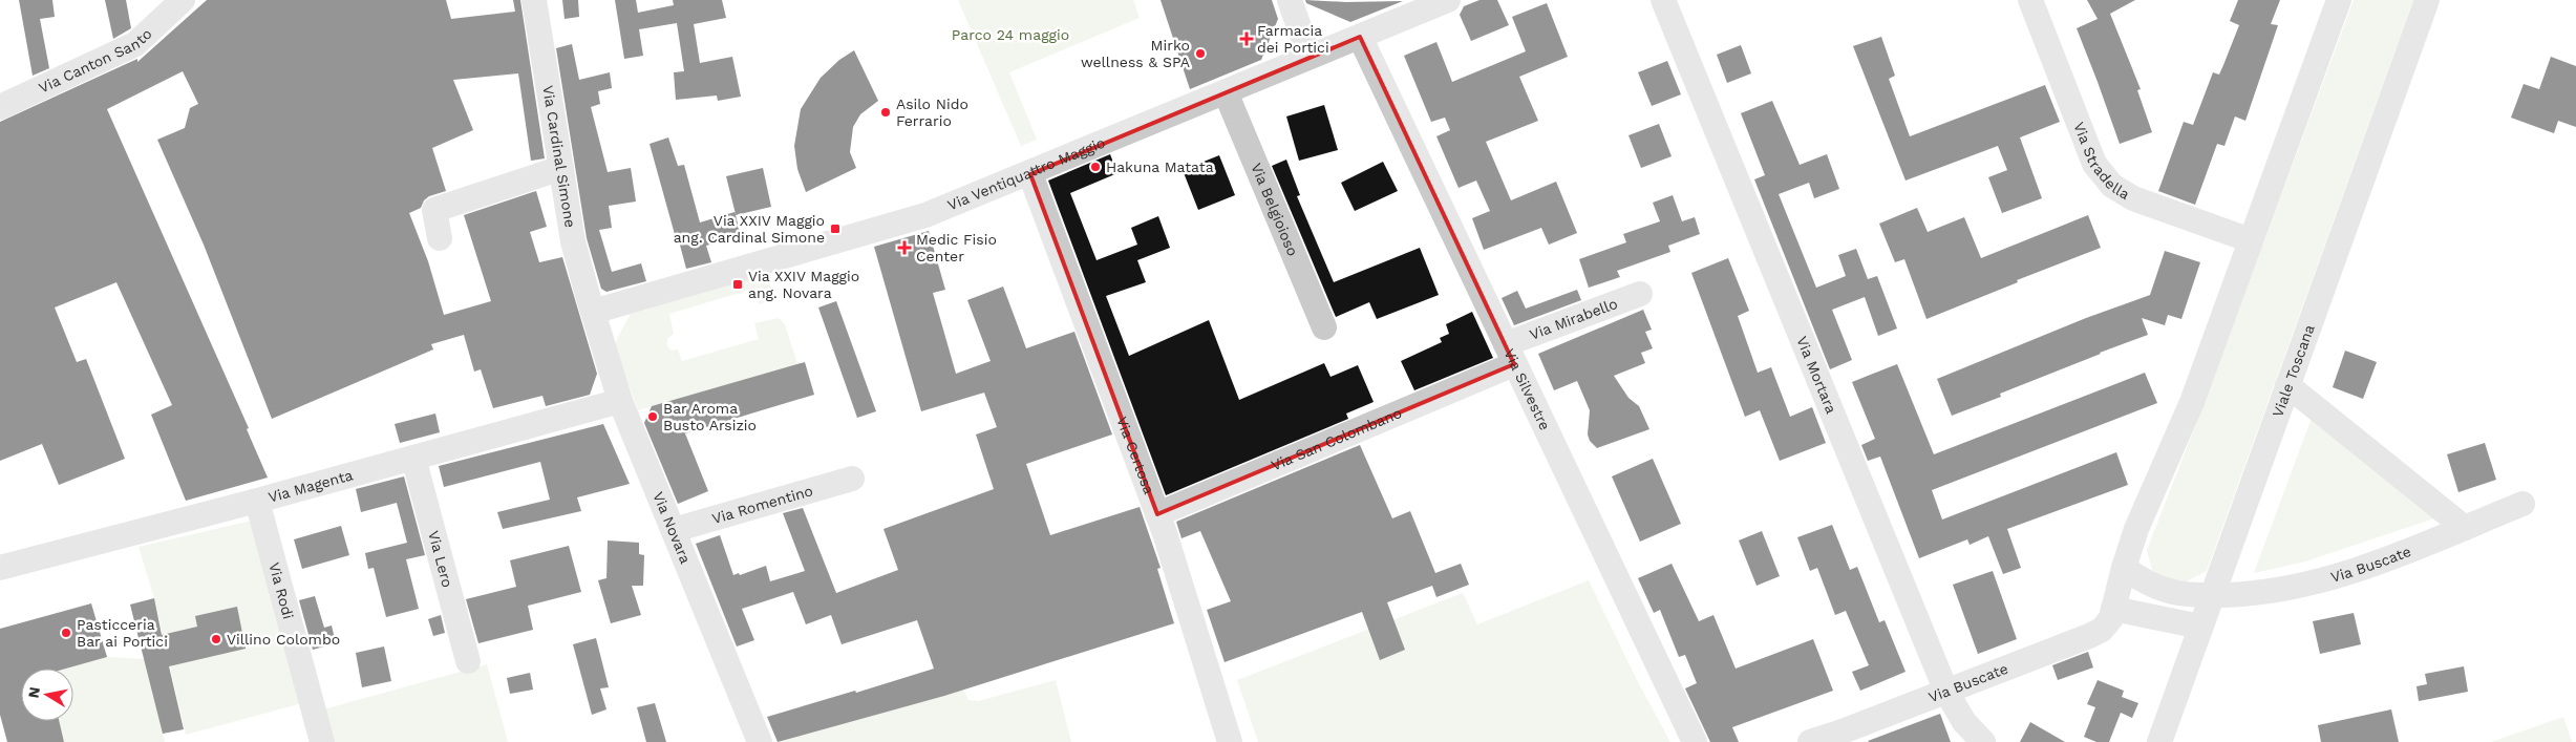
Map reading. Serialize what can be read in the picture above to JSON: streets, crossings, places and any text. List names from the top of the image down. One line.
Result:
{"streets":{"street":["Via Canton Santo","Via Cardinal Simone","Via Stradella","Via Ventiquattro Maggio","Via Belgioioso","Via Mirabello","Viale Toscana","Via Mortara","Via Silvestre","Via San Colombano","Via Certosa","Via Magenta","Via Romentino","Via Novara","Via Lero","Via Buscate","Via Rodi"]},"crossings":[["Via Cardinal Simone","Via Ventiquattro Maggio"],["Via Cardinal Simone","Via Novara"],["Via Ventiquattro Maggio","Via Belgioioso"],["Via Ventiquattro Maggio","Via Silvestre"],["Via Ventiquattro Maggio","Via Certosa"],["Via Ventiquattro Maggio","Via Novara"],["Via Mirabello","Via Silvestre"],["Via Mirabello","Via San Colombano"],["Viale Toscana","Via Buscate"],["Via Mortara","Via Buscate"],["Via Silvestre","Via San Colombano"],["Via San Colombano","Via Certosa"],["Via Magenta","Via Novara"],["Via Magenta","Via Lero"],["Via Magenta","Via Rodi"],["Via Romentino","Via Novara"]],"parks":["Parco 24 maggio"],"places":{"health":["Farmacia dei Portici","Medic Fisio Center"],"other":["Mirko wellness & SPA","Asilo Nido Ferrario","Hakuna Matata","Bar Aroma Busto Arsizio","Pasticceria Bar ai Portici","Villino Colombo"],"transit":["Via XXIV Maggio ang. Cardinal Simone","Via XXIV Maggio ang. Novara"]},"north":"left"}
